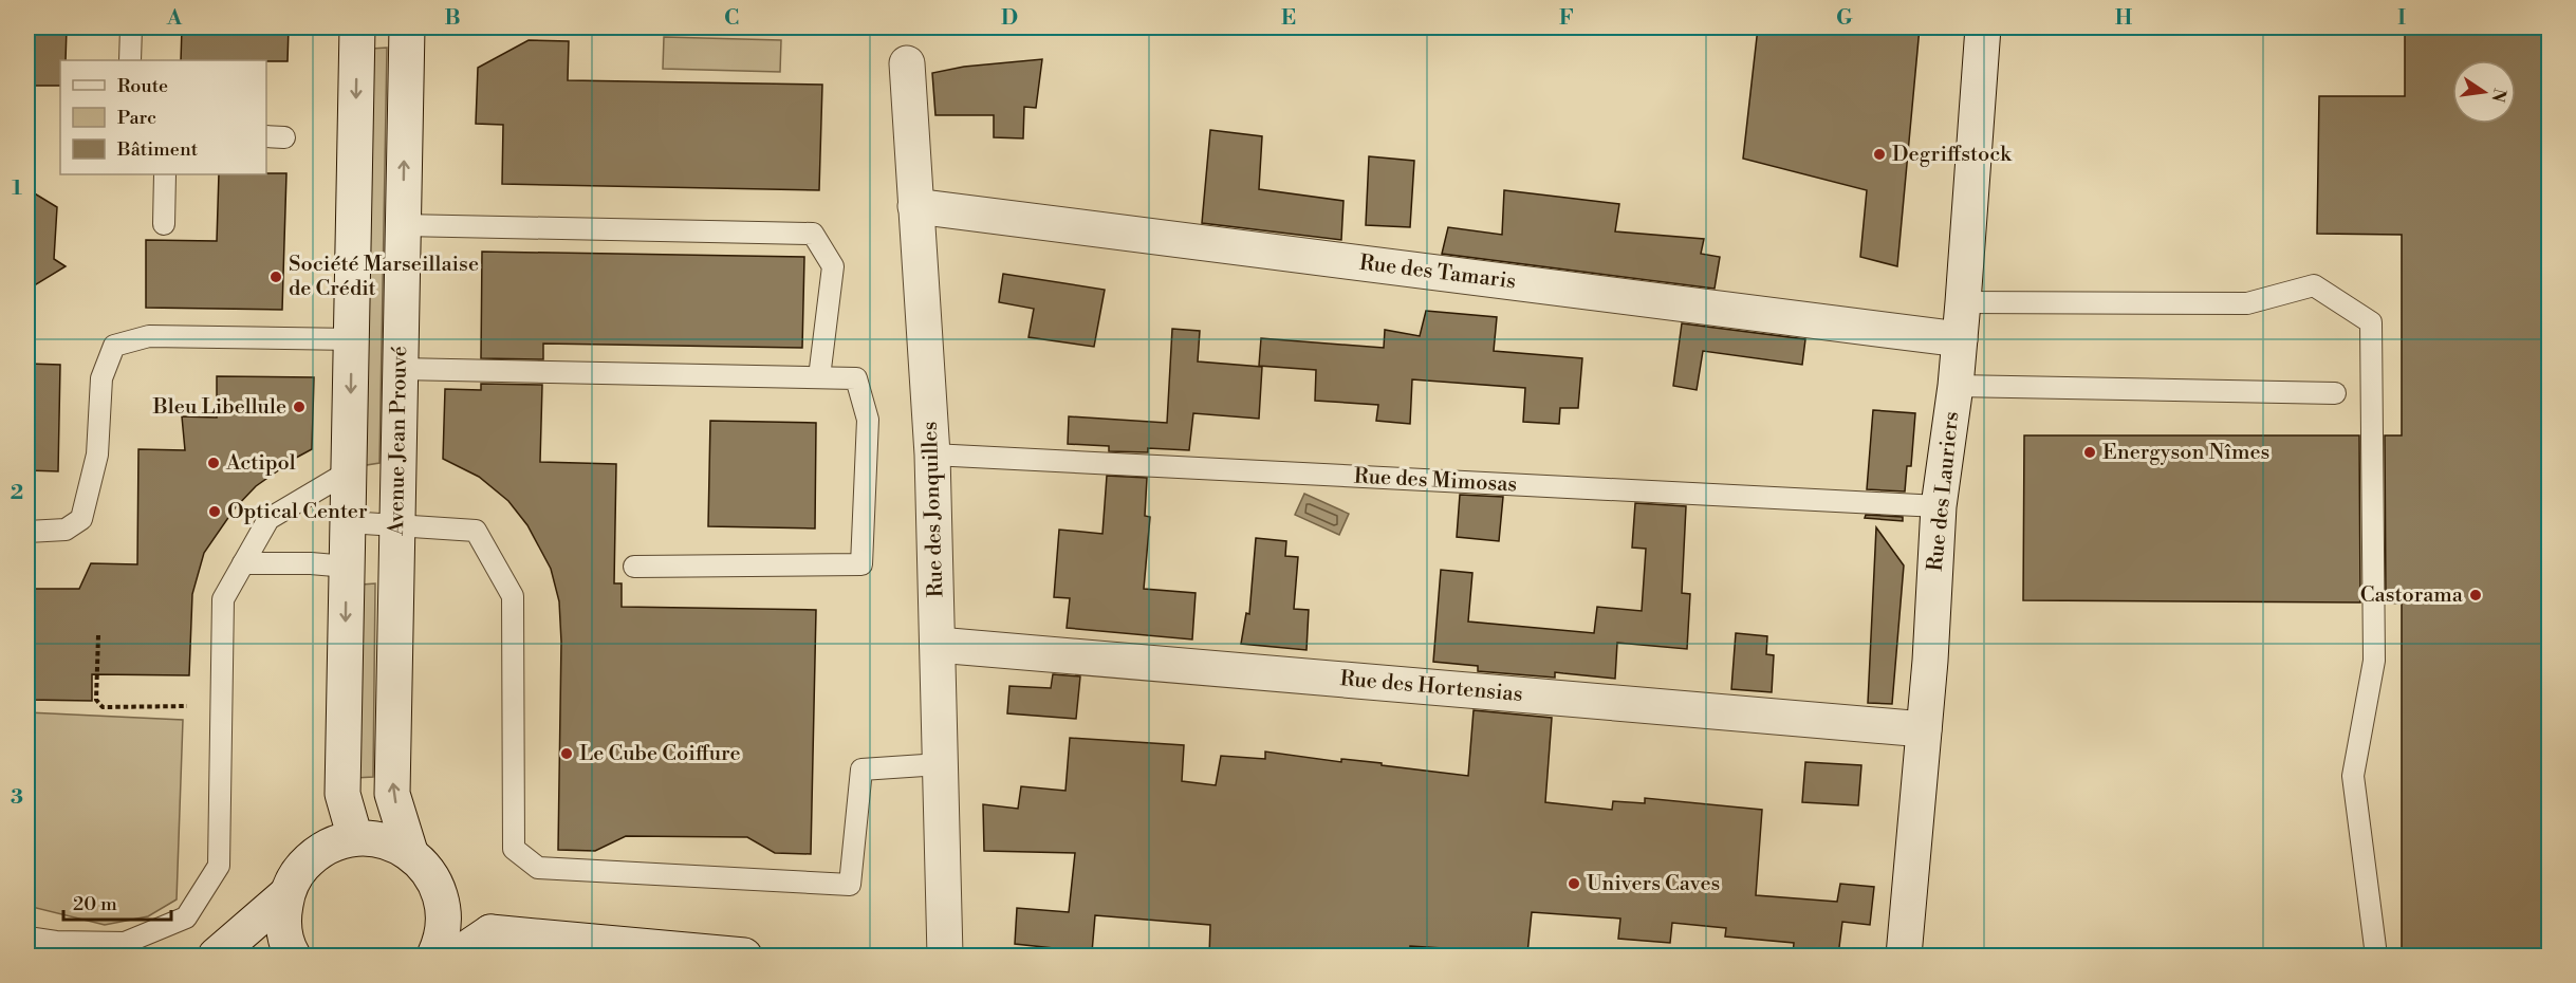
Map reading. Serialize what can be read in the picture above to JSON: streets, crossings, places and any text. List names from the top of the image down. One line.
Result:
{"streets":{"street":["Rue des Tamaris","Avenue Jean Prouvé","Rue des Lauriers","Rue des Jonquilles","Rue des Hortensias"],"lane":["Rue des Mimosas"]},"crossings":[["Rue des Tamaris","Rue des Lauriers"],["Rue des Tamaris","Rue des Jonquilles"],["Rue des Mimosas","Rue des Lauriers"],["Rue des Mimosas","Rue des Jonquilles"],["Rue des Lauriers","Rue des Hortensias"],["Rue des Jonquilles","Rue des Hortensias"]],"places":["Degriffstock","Société Marseillaise de Crédit","Bleu Libellule","Energyson Nîmes","Actipol","Optical Center","Castorama","Le Cube Coiffure","Univers Caves"],"legend":["Route","Parc","Bâtiment"],"scale_bar":"20 m","north":"right","grid":{"columns":["A","B","C","D","E","F","G","H","I"],"rows":["1","2","3"]}}
